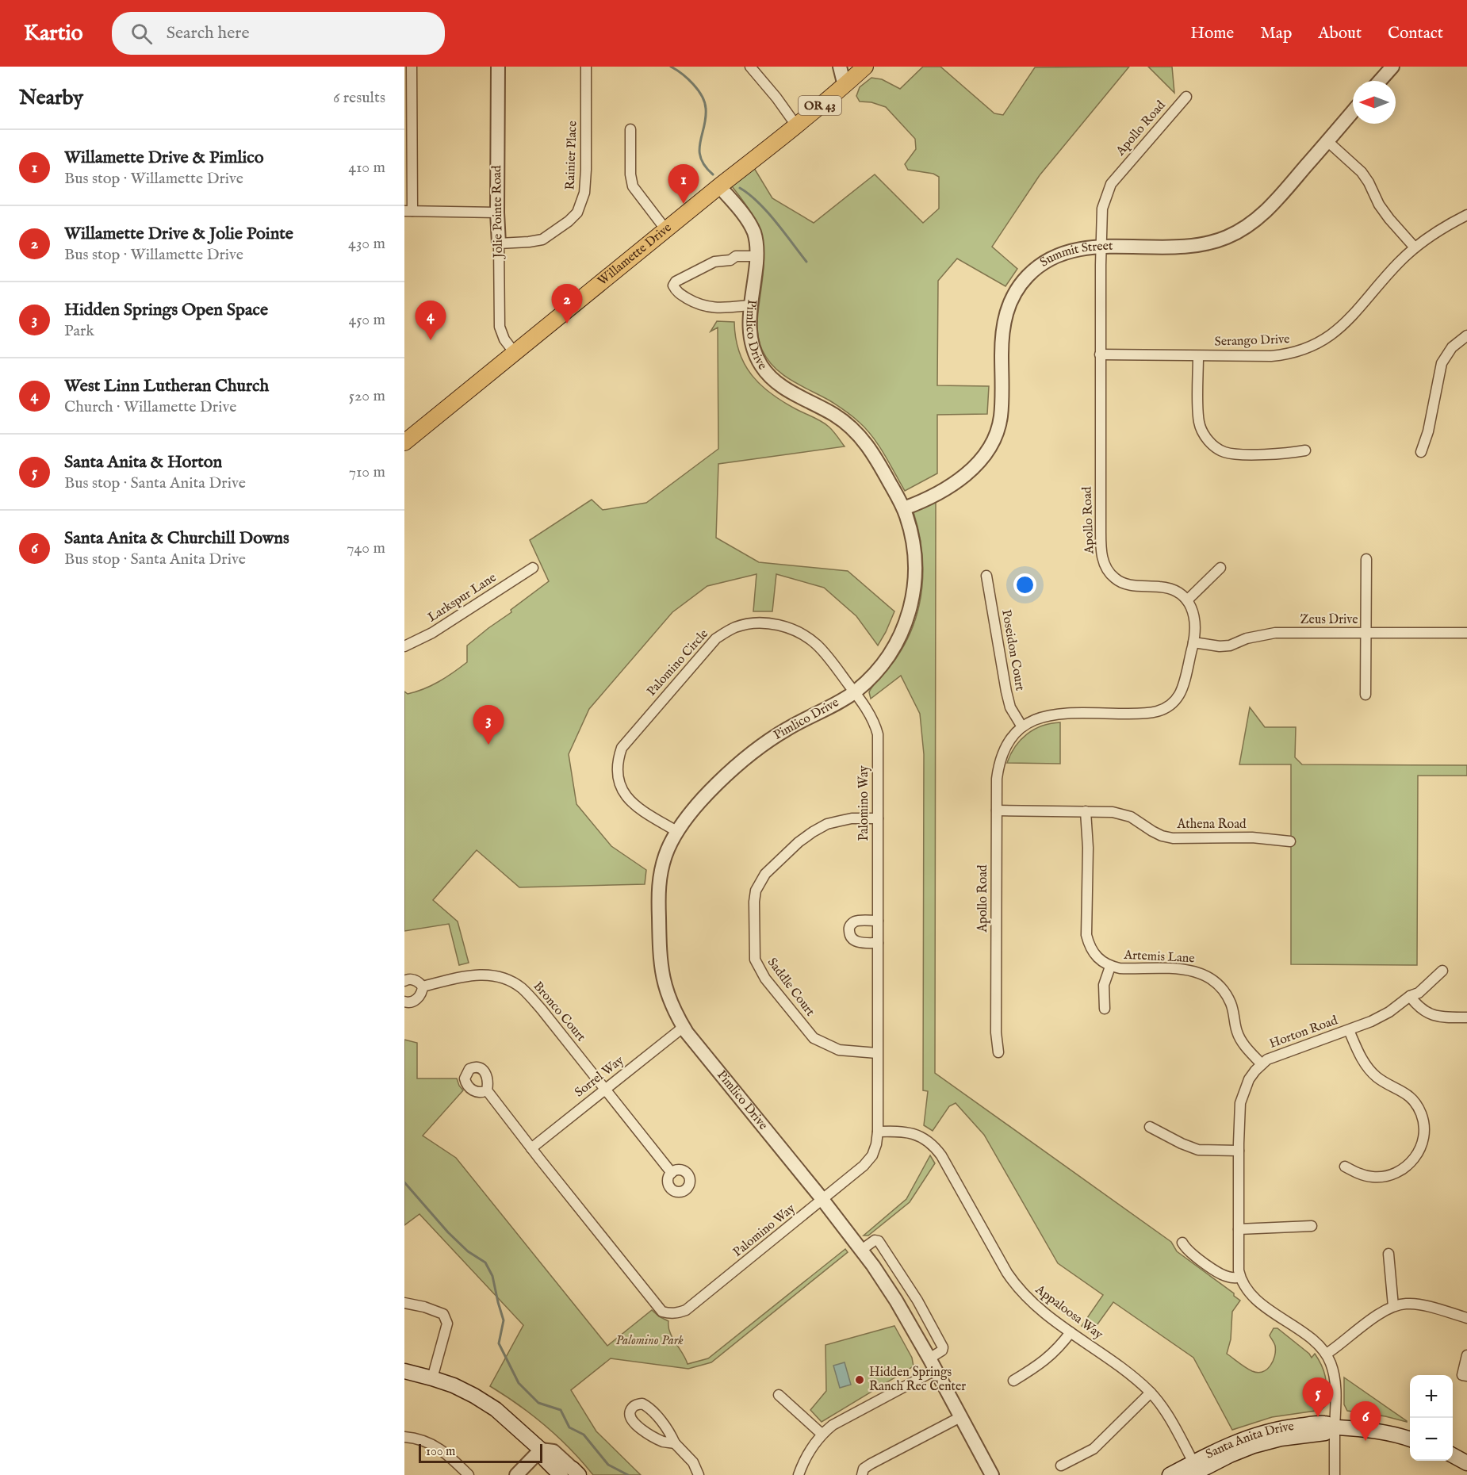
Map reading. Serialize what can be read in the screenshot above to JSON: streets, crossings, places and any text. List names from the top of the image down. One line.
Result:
{"streets":{"main road":["OR 43","Willamette Drive","Santa Anita Drive"],"street":["Apollo Road","Rainier Place","Jolie Pointe Road","Summit Street","Pimlico Drive","Serango Drive","Larkspur Lane","Zeus Drive","Poseidon Court","Palomino Circle","Palomino Way","Athena Road","Artemis Lane","Saddle Court","Bronco Court","Horton Road","Sorrel Way","Appaloosa Way"]},"crossings":[["Apollo Road","Summit Street"],["Apollo Road","Serango Drive"],["Apollo Road","Poseidon Court"],["Apollo Road","Athena Road"],["Rainier Place","Jolie Pointe Road"],["Jolie Pointe Road","Willamette Drive"],["Willamette Drive","Pimlico Drive"],["Summit Street","Pimlico Drive"],["Pimlico Drive","Palomino Circle"],["Pimlico Drive","Palomino Way"],["Pimlico Drive","Sorrel Way"],["Palomino Circle","Palomino Way"],["Palomino Way","Saddle Court"],["Palomino Way","Sorrel Way"],["Palomino Way","Appaloosa Way"],["Athena Road","Artemis Lane"],["Artemis Lane","Horton Road"],["Bronco Court","Sorrel Way"],["Appaloosa Way","Santa Anita Drive"]],"parks":["Palomino Park"],"places":["Hidden Springs Ranch Rec Center"],"scale_bar":"100 m","north":"left","page":{"header":"Kartio","search":"Search here","nav":["Home","Map","About","Contact"],"heading":["Nearby","6 results"],"list":[{"mark":"1","name":"Willamette Drive & Pimlico","note":"Bus stop · Willamette Drive","value":"410 m"},{"mark":"2","name":"Willamette Drive & Jolie Pointe","note":"Bus stop · Willamette Drive","value":"430 m"},{"mark":"3","name":"Hidden Springs Open Space","note":"Park","value":"450 m"},{"mark":"4","name":"West Linn Lutheran Church","note":"Church · Willamette Drive","value":"520 m"},{"mark":"5","name":"Santa Anita & Horton","note":"Bus stop · Santa Anita Drive","value":"710 m"},{"mark":"6","name":"Santa Anita & Churchill Downs","note":"Bus stop · Santa Anita Drive","value":"740 m"}],"pins":["1","2","4","3","5","6"],"map_buttons":["+","−"],"scale":"100 m"}}
